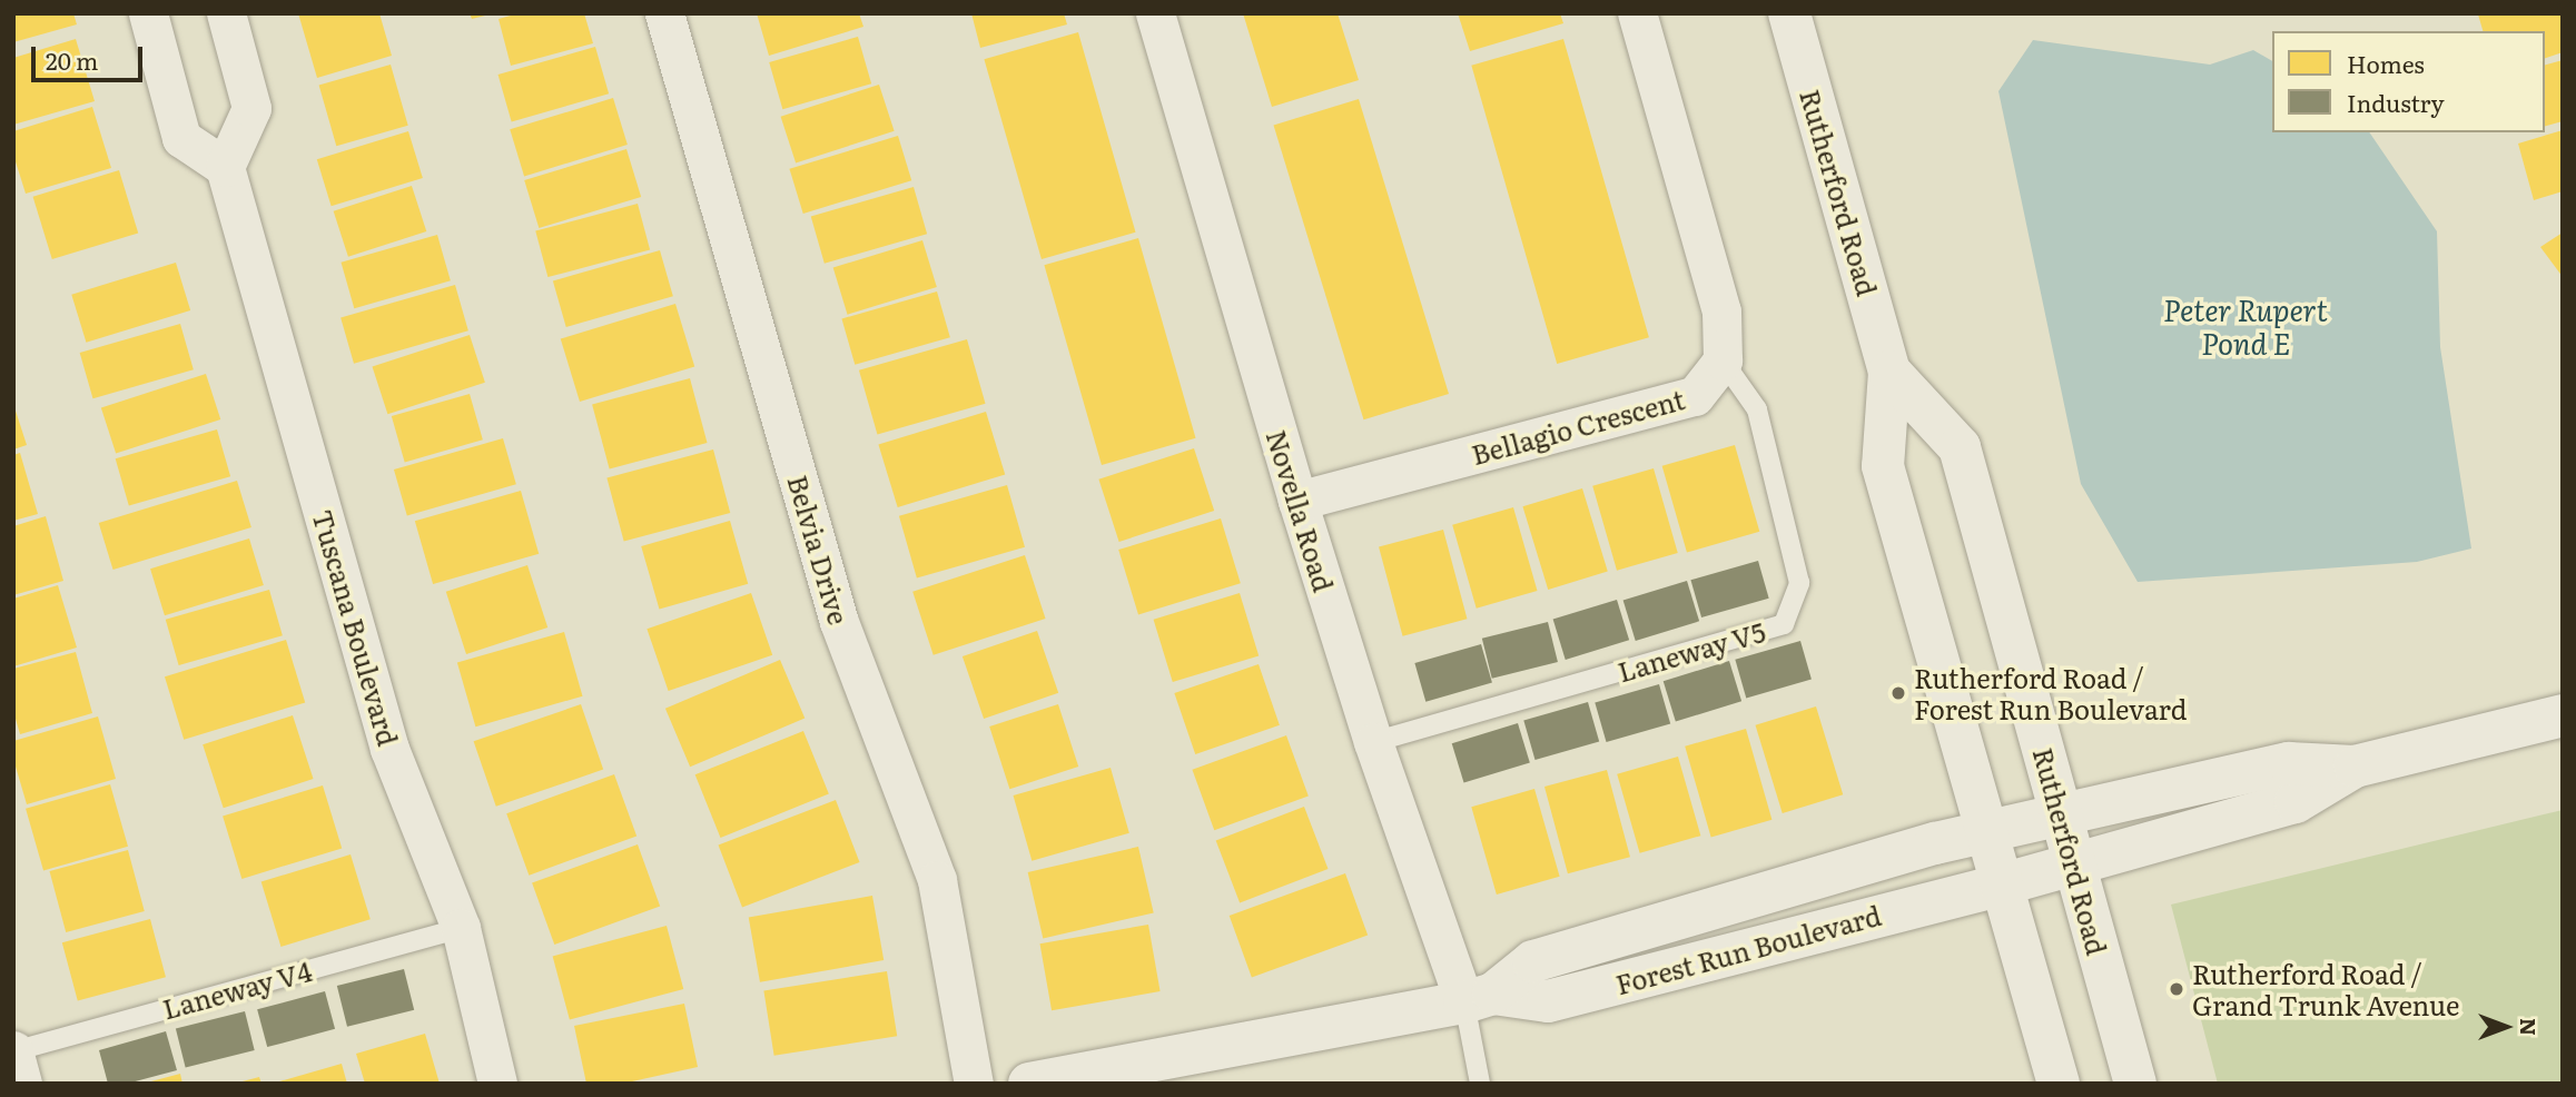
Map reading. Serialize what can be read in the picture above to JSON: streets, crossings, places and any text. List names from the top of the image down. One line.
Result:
{"streets":{"street":["Rutherford Road","Bellagio Crescent","Novella Road","Belvia Drive","Tuscana Boulevard","Forest Run Boulevard"],"lane":["Laneway V5","Laneway V4"]},"crossings":[["Rutherford Road","Forest Run Boulevard"],["Bellagio Crescent","Novella Road"],["Bellagio Crescent","Laneway V5"],["Novella Road","Laneway V5"],["Novella Road","Forest Run Boulevard"],["Tuscana Boulevard","Laneway V4"]],"water":["Peter Rupert Pond E"],"places":["Rutherford Road / Forest Run Boulevard","Rutherford Road / Grand Trunk Avenue"],"legend":["Homes","Industry"],"scale_bar":"20 m","north":"right"}
